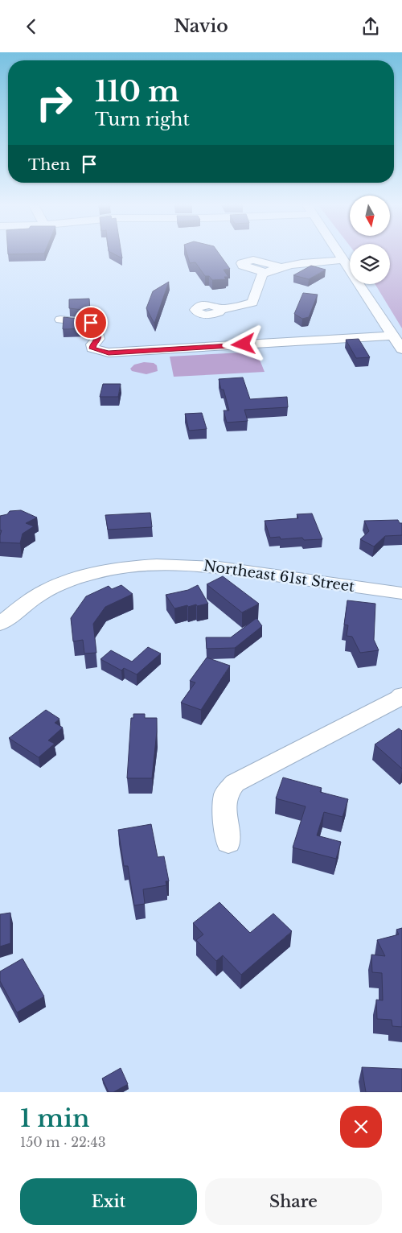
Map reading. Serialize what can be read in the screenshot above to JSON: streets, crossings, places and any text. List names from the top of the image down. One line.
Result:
{"streets":{"street":["Northeast 61st Street"]},"north":"bottom","page":{"header":"Navio","turn":["110 m","Turn right"],"then":"Then","heading":["1 min","150 m · 22:43"],"buttons":["Exit","Share"]}}
